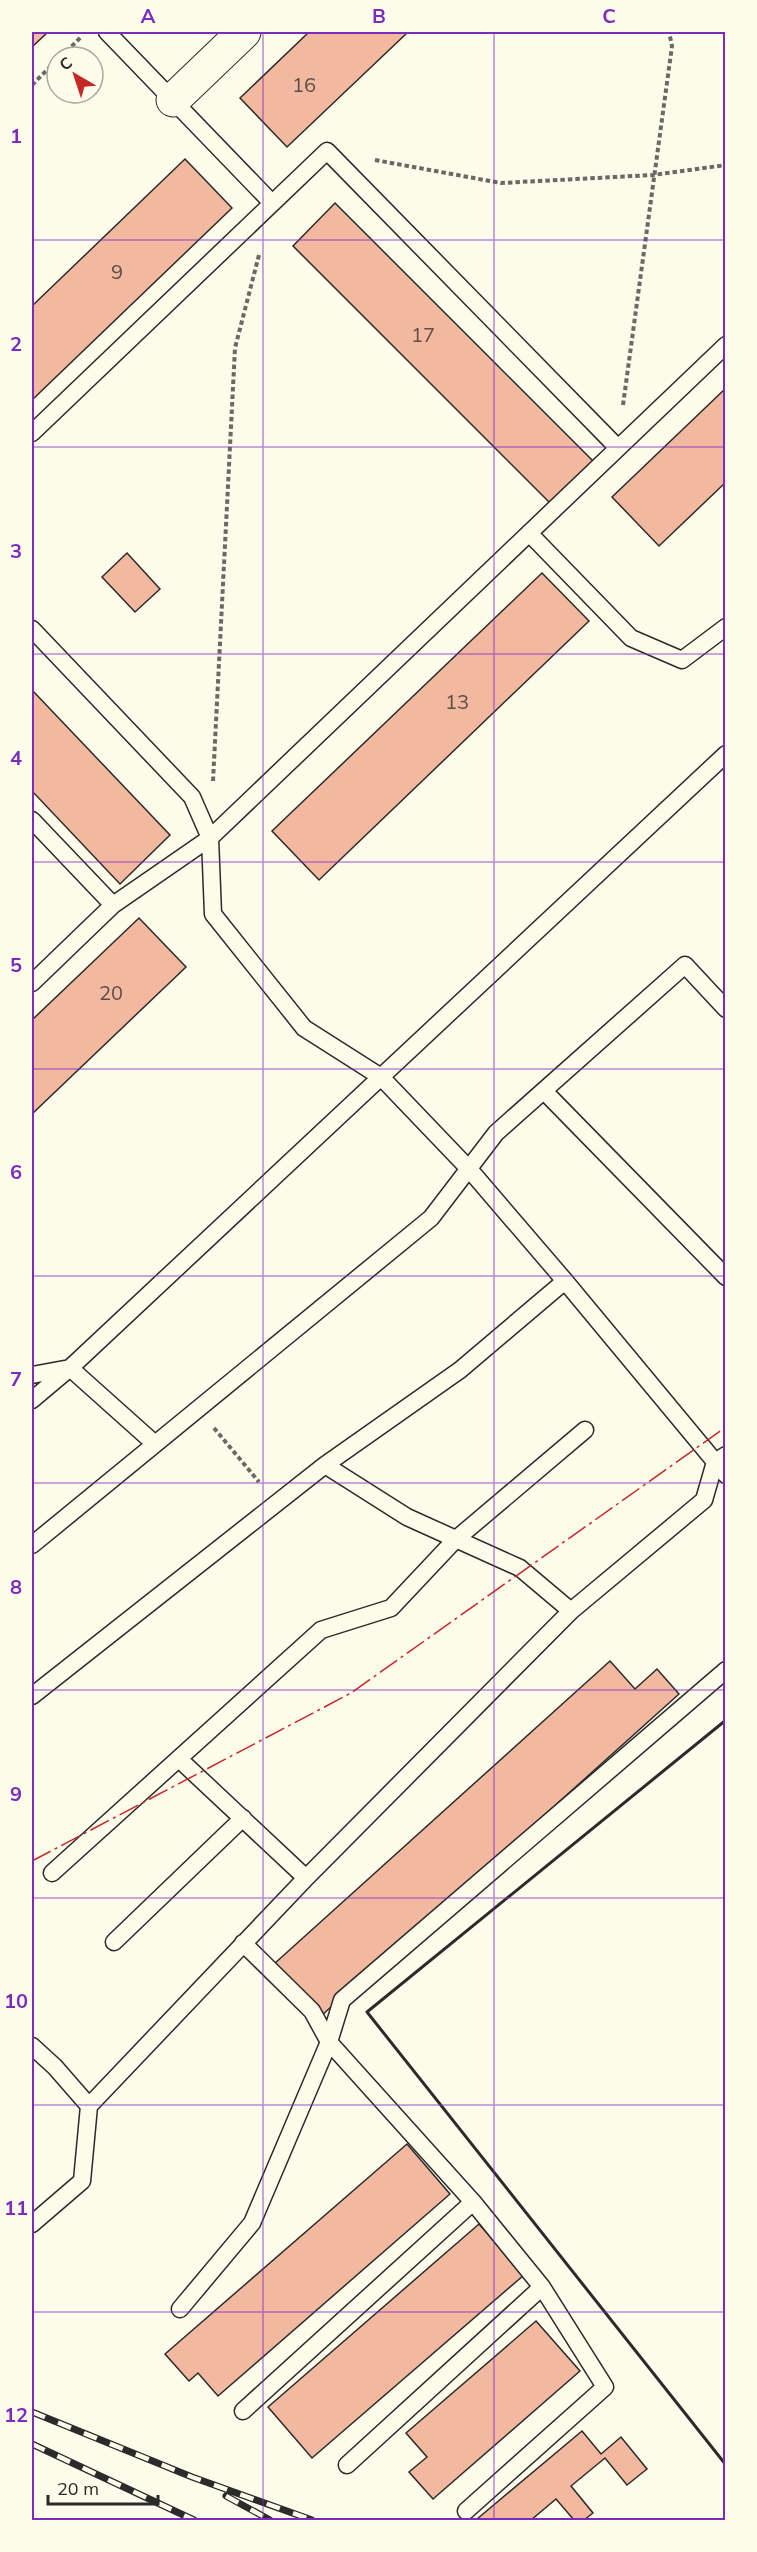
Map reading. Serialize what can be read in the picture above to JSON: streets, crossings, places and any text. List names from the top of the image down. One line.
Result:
{"house_numbers":["16","9","17","13","20"],"scale_bar":"20 m","north":"top left","grid":{"columns":["A","B","C"],"rows":["1","2","3","4","5","6","7","8","9","10","11","12"]}}
